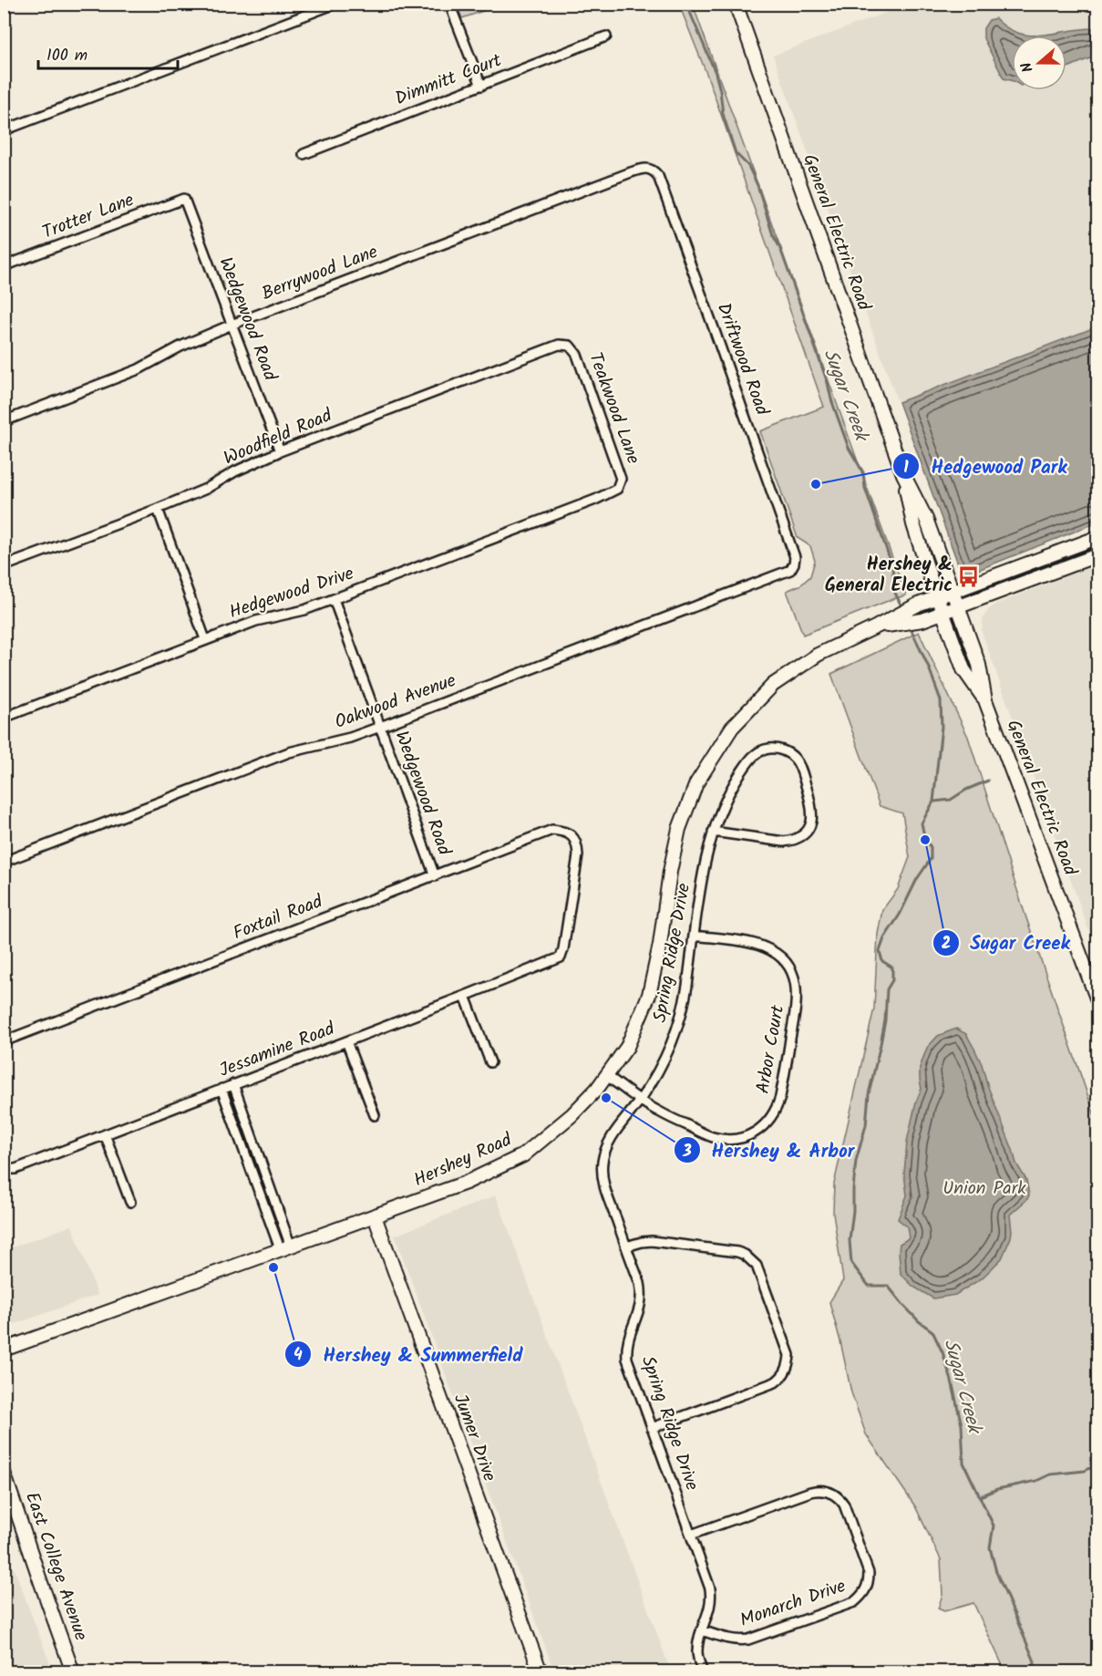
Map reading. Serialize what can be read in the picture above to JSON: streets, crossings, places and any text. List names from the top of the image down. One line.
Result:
{"streets":{"main road":["General Electric Road","Hershey Road","Jumer Drive","East College Avenue"],"street":["Dimmitt Court","Trotter Lane","Berrywood Lane","Wedgewood Road","Driftwood Road","Teakwood Lane","Woodfield Road","Hedgewood Drive","Oakwood Avenue","Foxtail Road","Spring Ridge Drive","Arbor Court","Jessamine Road","Monarch Drive"]},"crossings":[["Trotter Lane","Wedgewood Road"],["General Electric Road","Hershey Road"],["Berrywood Lane","Wedgewood Road"],["Berrywood Lane","Driftwood Road"],["Wedgewood Road","Woodfield Road"],["Wedgewood Road","Hedgewood Drive"],["Wedgewood Road","Oakwood Avenue"],["Wedgewood Road","Foxtail Road"],["Driftwood Road","Oakwood Avenue"],["Teakwood Lane","Woodfield Road"],["Teakwood Lane","Hedgewood Drive"],["Foxtail Road","Jessamine Road"],["Spring Ridge Drive","Arbor Court"],["Spring Ridge Drive","Monarch Drive"],["Arbor Court","Hershey Road"],["Hershey Road","Jumer Drive"]],"water":["Sugar Creek"],"parks":["Union Park"],"places":{"other":["Hedgewood Park","Sugar Creek","Hershey & Arbor","Hershey & Summerfield"],"bus stop":["Hershey & General Electric"]},"scale_bar":"100 m","north":"left"}
